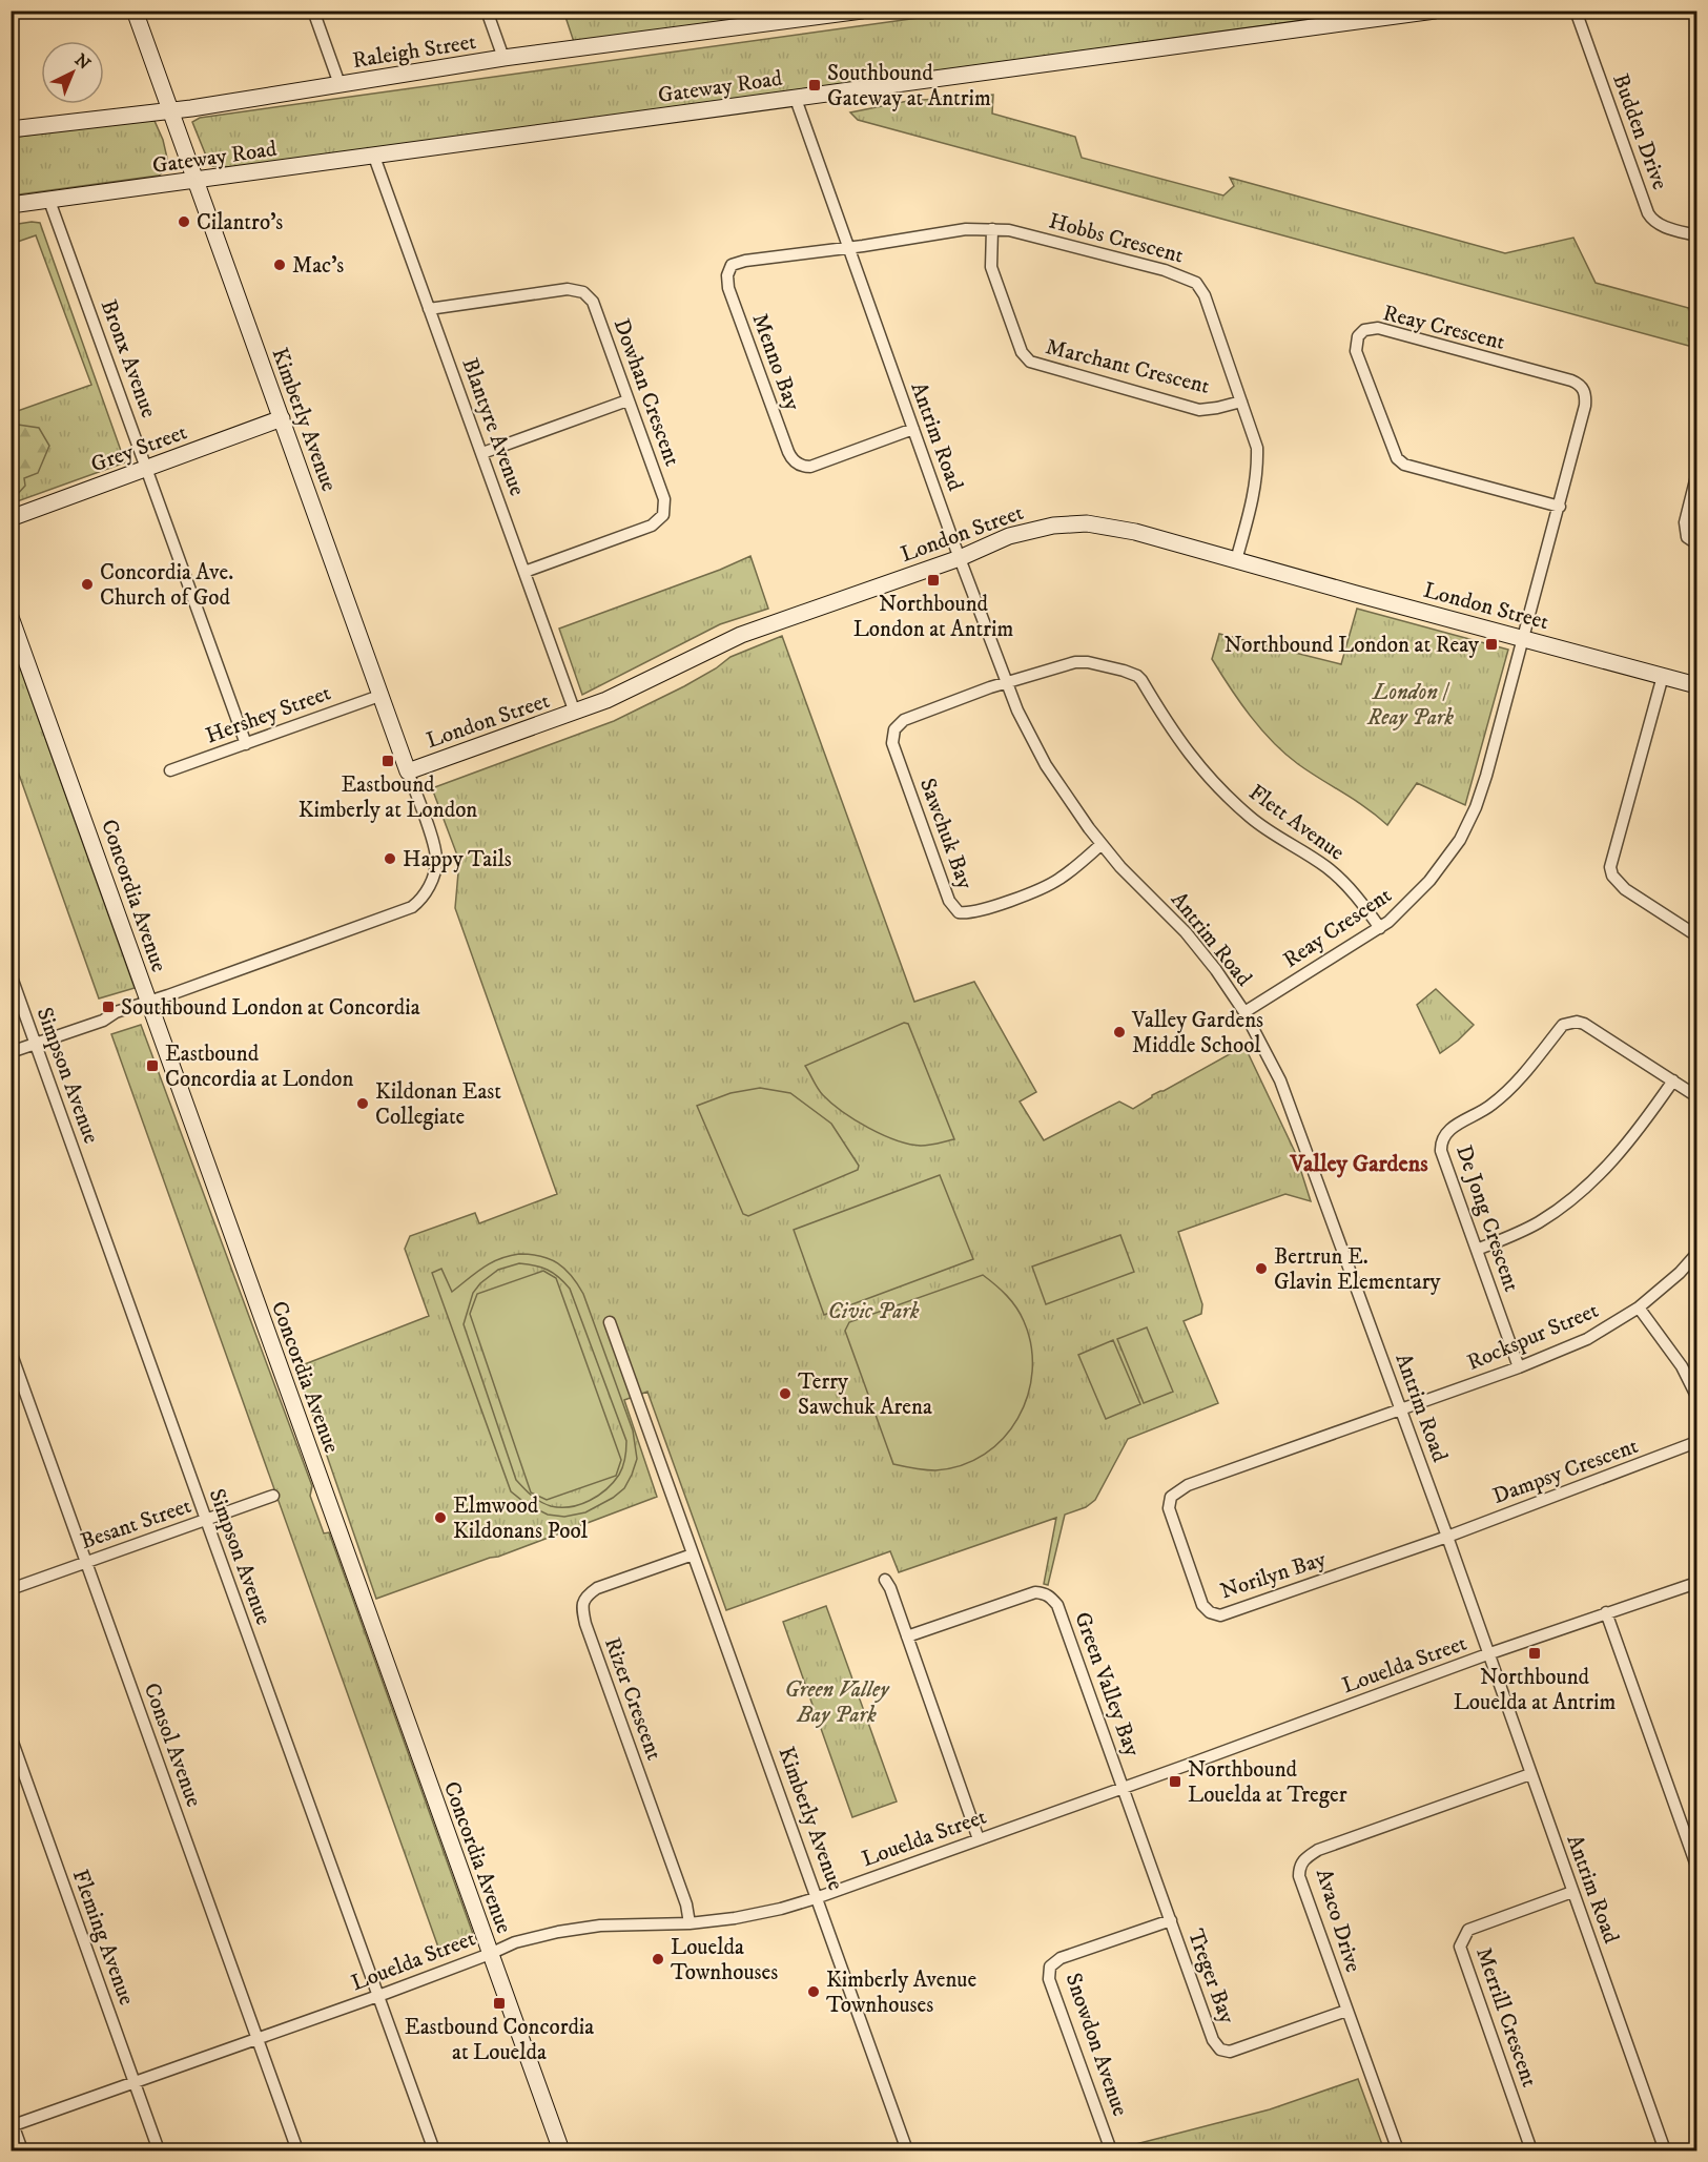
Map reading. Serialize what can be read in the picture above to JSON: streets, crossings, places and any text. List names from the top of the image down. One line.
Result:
{"streets":{"street":["Raleigh Street","Gateway Road","Budden Drive","Hobbs Crescent","Reay Crescent","Bronx Avenue","Menno Bay","Marchant Crescent","Dowhan Crescent","Kimberly Avenue","Blantyre Avenue","Antrim Road","Grey Street","London Street","Hershey Street","Flett Avenue","Sawchuk Bay","Concordia Avenue","Simpson Avenue","De Jong Crescent","Rockspur Street","Dampsy Crescent","Besant Street","Norilyn Bay","Louelda Street","Green Valley Bay","Rizer Crescent","Consol Avenue","Avaco Drive","Fleming Avenue","Treger Bay","Merrill Crescent","Snowdon Avenue"]},"crossings":[["Raleigh Street","Kimberly Avenue"],["Gateway Road","Bronx Avenue"],["Gateway Road","Kimberly Avenue"],["Gateway Road","Blantyre Avenue"],["Gateway Road","Antrim Road"],["Hobbs Crescent","Menno Bay"],["Hobbs Crescent","Marchant Crescent"],["Hobbs Crescent","Antrim Road"],["Hobbs Crescent","London Street"],["Reay Crescent","Antrim Road"],["Reay Crescent","London Street"],["Reay Crescent","Flett Avenue"],["Bronx Avenue","Grey Street"],["Bronx Avenue","Hershey Street"],["Menno Bay","Antrim Road"],["Dowhan Crescent","Blantyre Avenue"],["Kimberly Avenue","Grey Street"],["Kimberly Avenue","London Street"],["Kimberly Avenue","Hershey Street"],["Kimberly Avenue","Concordia Avenue"],["Kimberly Avenue","Louelda Street"],["Kimberly Avenue","Rizer Crescent"],["Blantyre Avenue","London Street"],["Antrim Road","London Street"],["Antrim Road","Flett Avenue"],["Antrim Road","Sawchuk Bay"],["Antrim Road","Rockspur Street"],["Antrim Road","Dampsy Crescent"],["Antrim Road","Norilyn Bay"],["Antrim Road","Louelda Street"],["Antrim Road","Avaco Drive"],["Antrim Road","Merrill Crescent"],["Flett Avenue","Sawchuk Bay"],["Concordia Avenue","Louelda Street"],["Simpson Avenue","Besant Street"],["Simpson Avenue","Louelda Street"],["De Jong Crescent","Rockspur Street"],["Rockspur Street","Norilyn Bay"],["Dampsy Crescent","Norilyn Bay"],["Besant Street","Consol Avenue"],["Louelda Street","Green Valley Bay"],["Louelda Street","Rizer Crescent"],["Louelda Street","Consol Avenue"],["Louelda Street","Fleming Avenue"],["Louelda Street","Treger Bay"],["Green Valley Bay","Treger Bay"],["Avaco Drive","Treger Bay"],["Treger Bay","Snowdon Avenue"]],"districts":["Valley Gardens"],"parks":["London / Reay Park","Civic Park","Green Valley Bay Park"],"places":{"transit":["Southbound Gateway at Antrim","Northbound London at Antrim","Northbound London at Reay","Eastbound Kimberly at London","Southbound London at Concordia","Eastbound Concordia at London","Northbound Louelda at Antrim","Northbound Louelda at Treger","Eastbound Concordia at Louelda"],"other":["Cilantro's","Mac's","Concordia Ave. Church of God","Happy Tails","Valley Gardens Middle School","Kildonan East Collegiate","Bertrun E. Glavin Elementary","Terry Sawchuk Arena","Elmwood Kildonans Pool","Louelda Townhouses","Kimberly Avenue Townhouses"]},"north":"top right"}
